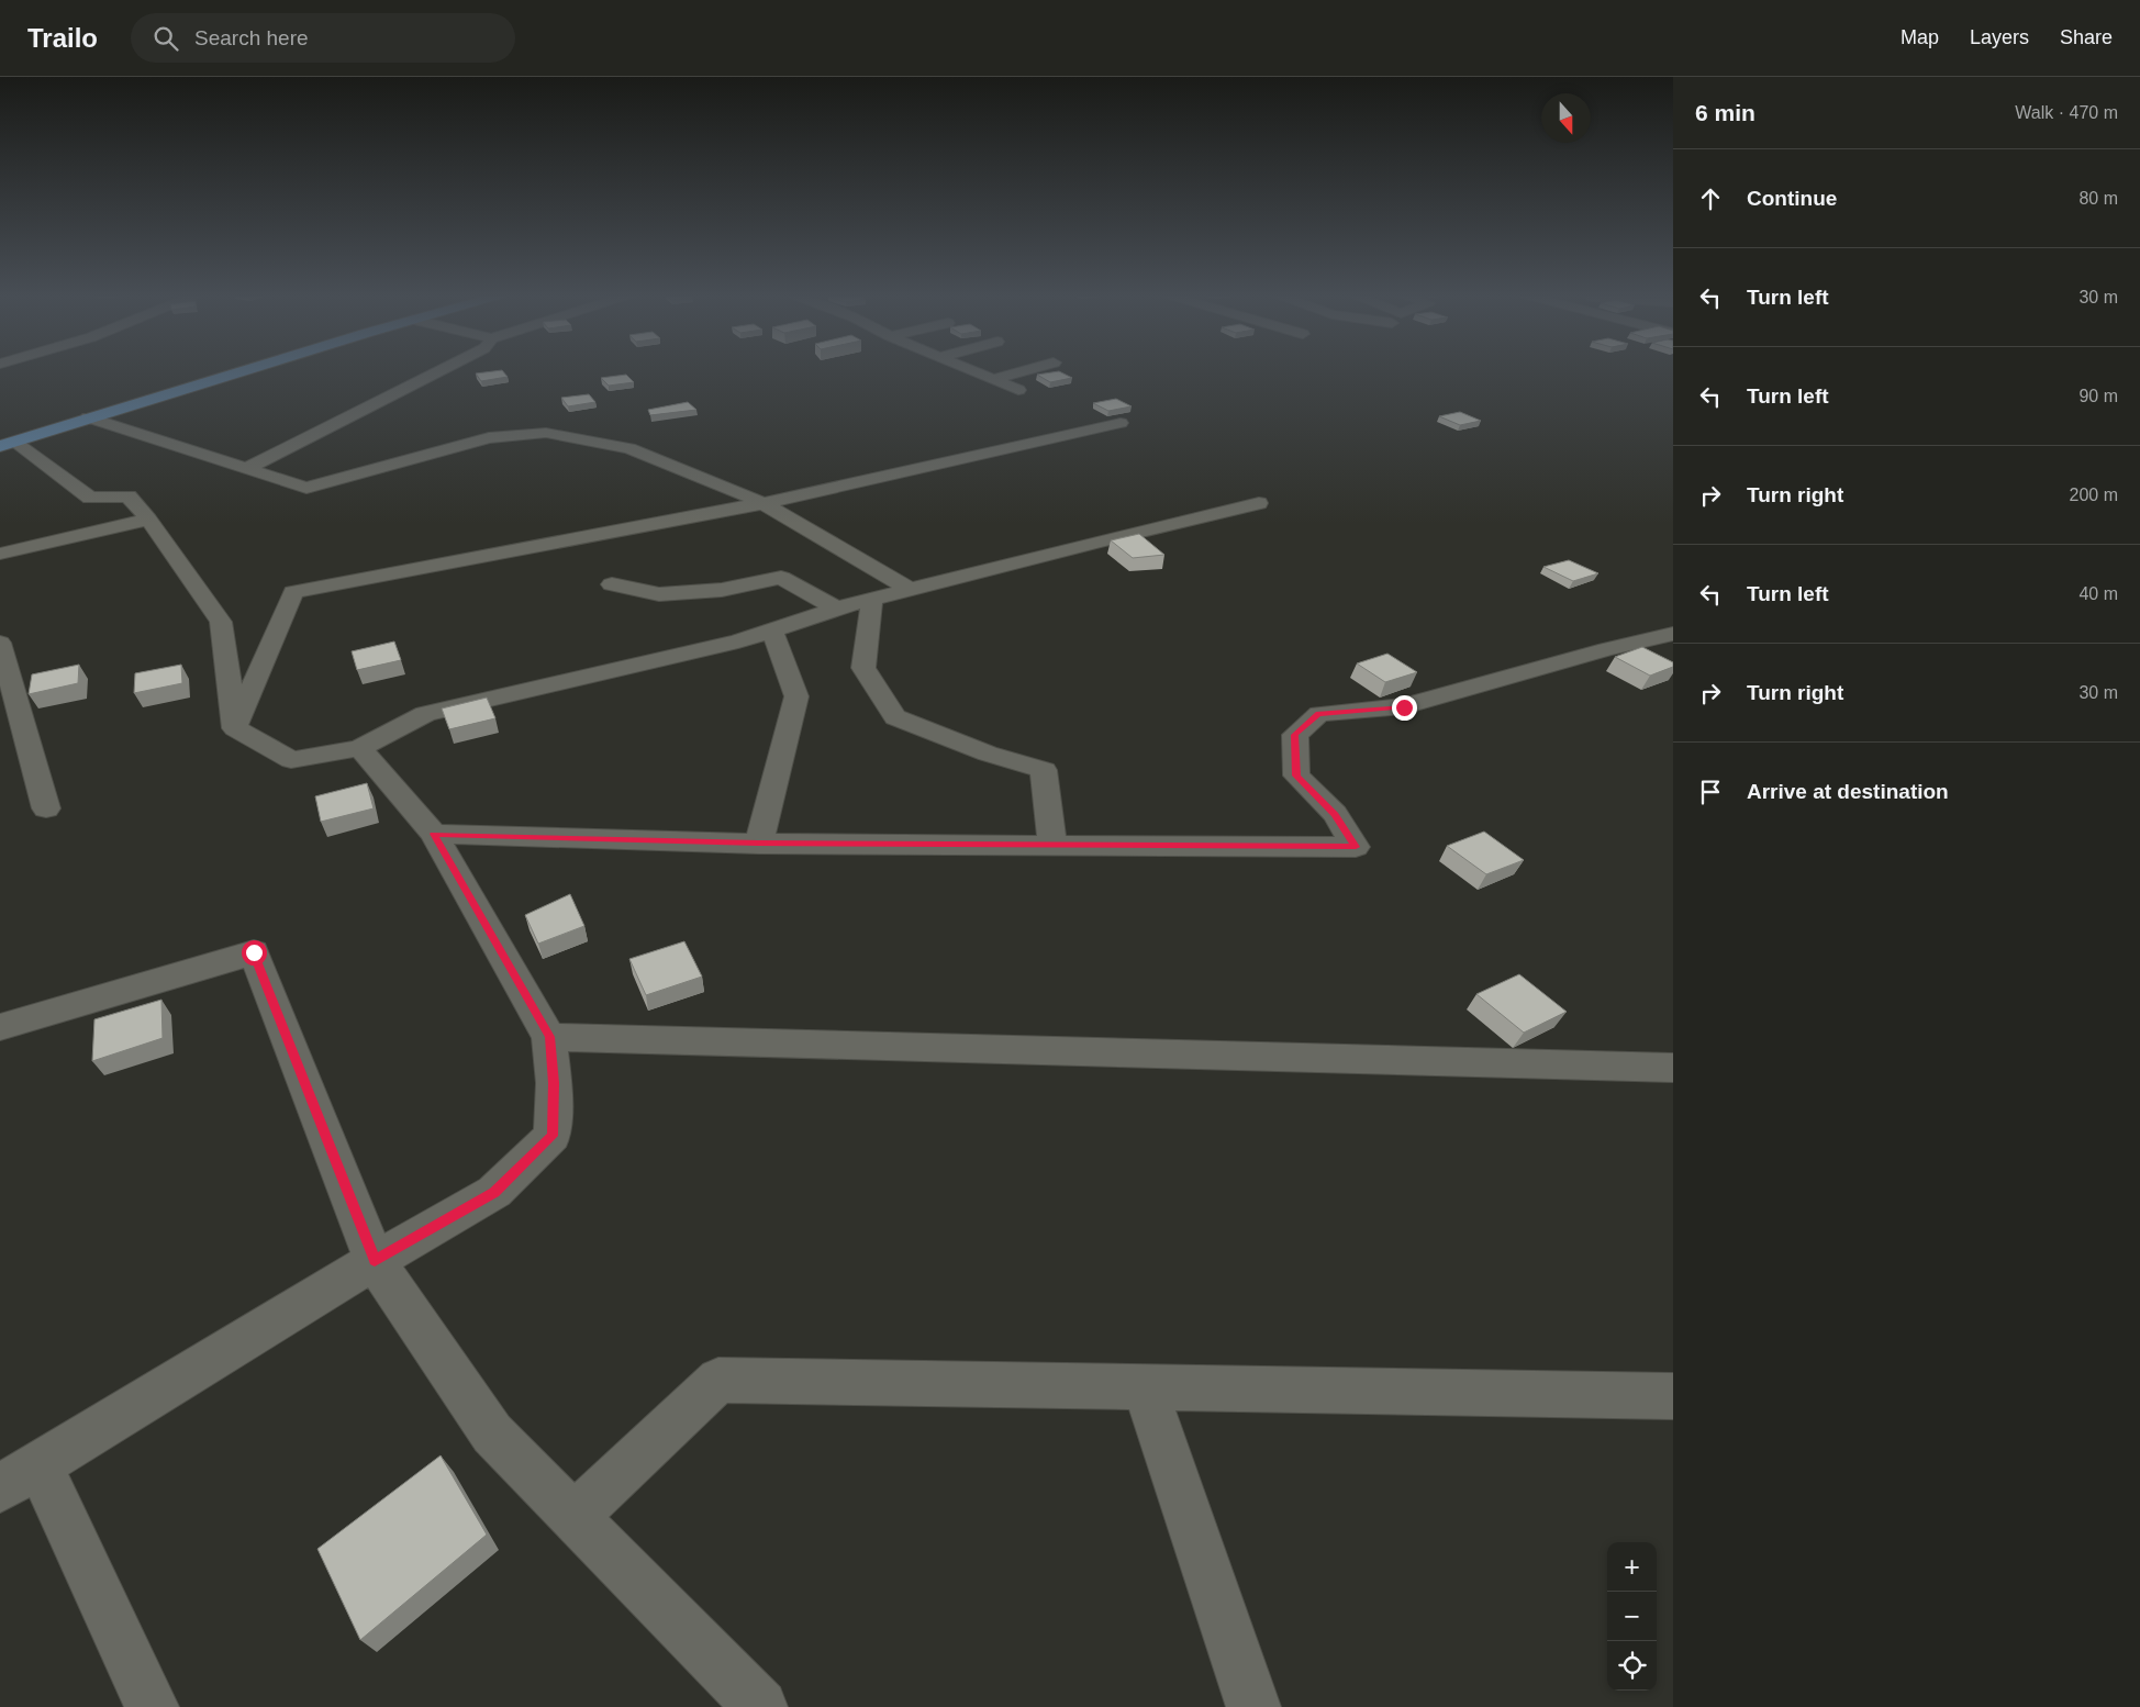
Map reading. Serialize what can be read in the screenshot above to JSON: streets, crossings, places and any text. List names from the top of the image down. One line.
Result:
{"north":"bottom","page":{"header":"Trailo","search":"Search here","nav":["Map","Layers","Share"],"heading":["6 min","Walk · 470 m"],"list":[["Continue","80 m"],["Turn left","30 m"],["Turn left","90 m"],["Turn right","200 m"],["Turn left","40 m"],["Turn right","30 m"],"Arrive at destination"],"map_buttons":["+","−"]}}
